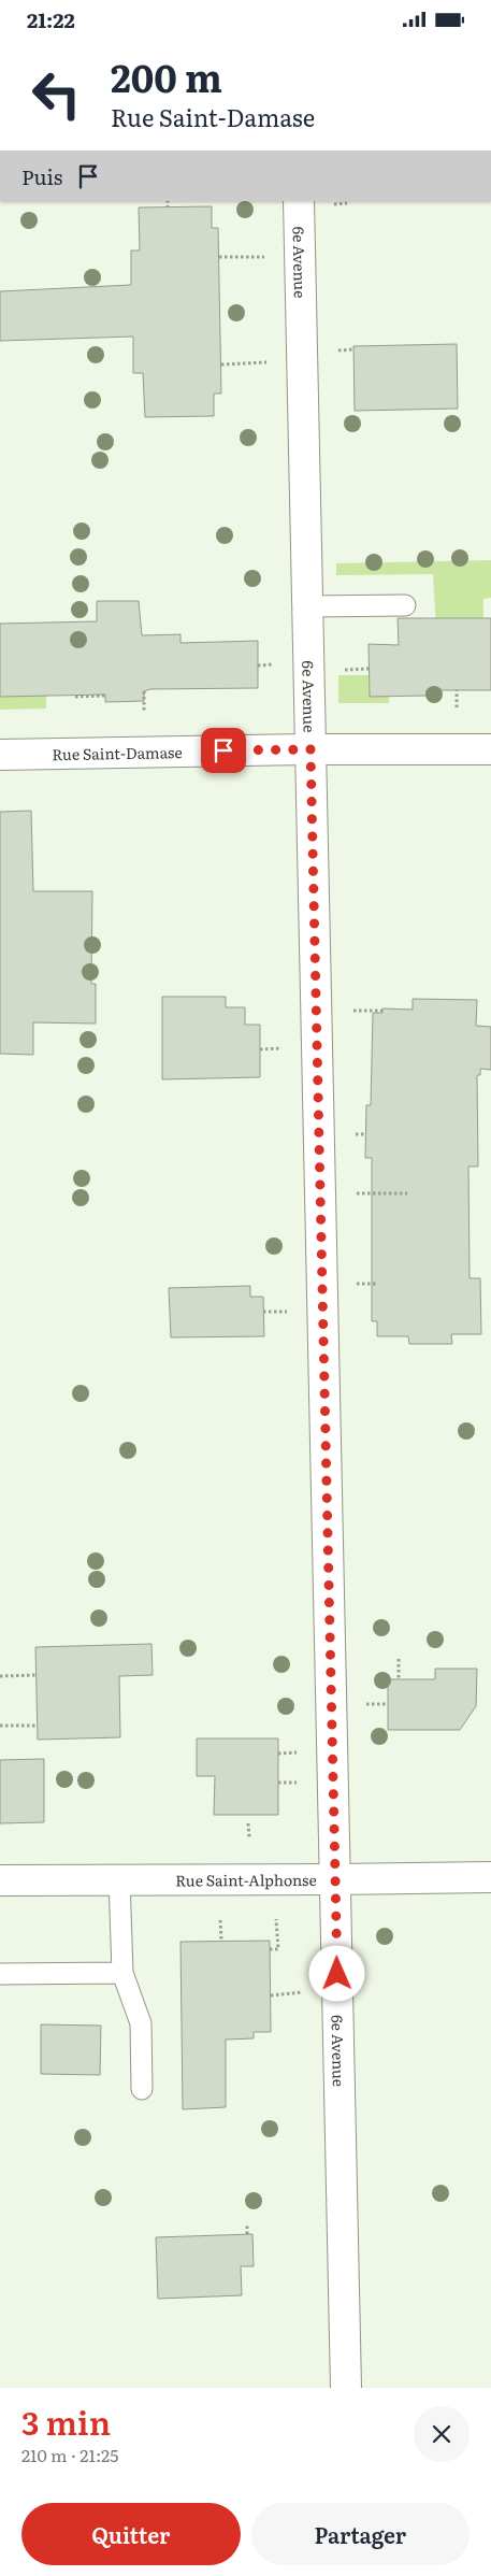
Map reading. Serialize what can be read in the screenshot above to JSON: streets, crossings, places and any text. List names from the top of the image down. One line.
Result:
{"streets":{"street":["6e Avenue","Rue Saint-Damase","Rue Saint-Alphonse"]},"crossings":[["6e Avenue","Rue Saint-Damase"],["6e Avenue","Rue Saint-Alphonse"]],"page":{"status":"21:22","turn":["200 m","Rue Saint-Damase"],"then":"Puis","heading":["3 min","210 m · 21:25"],"buttons":["Quitter","Partager"]}}
